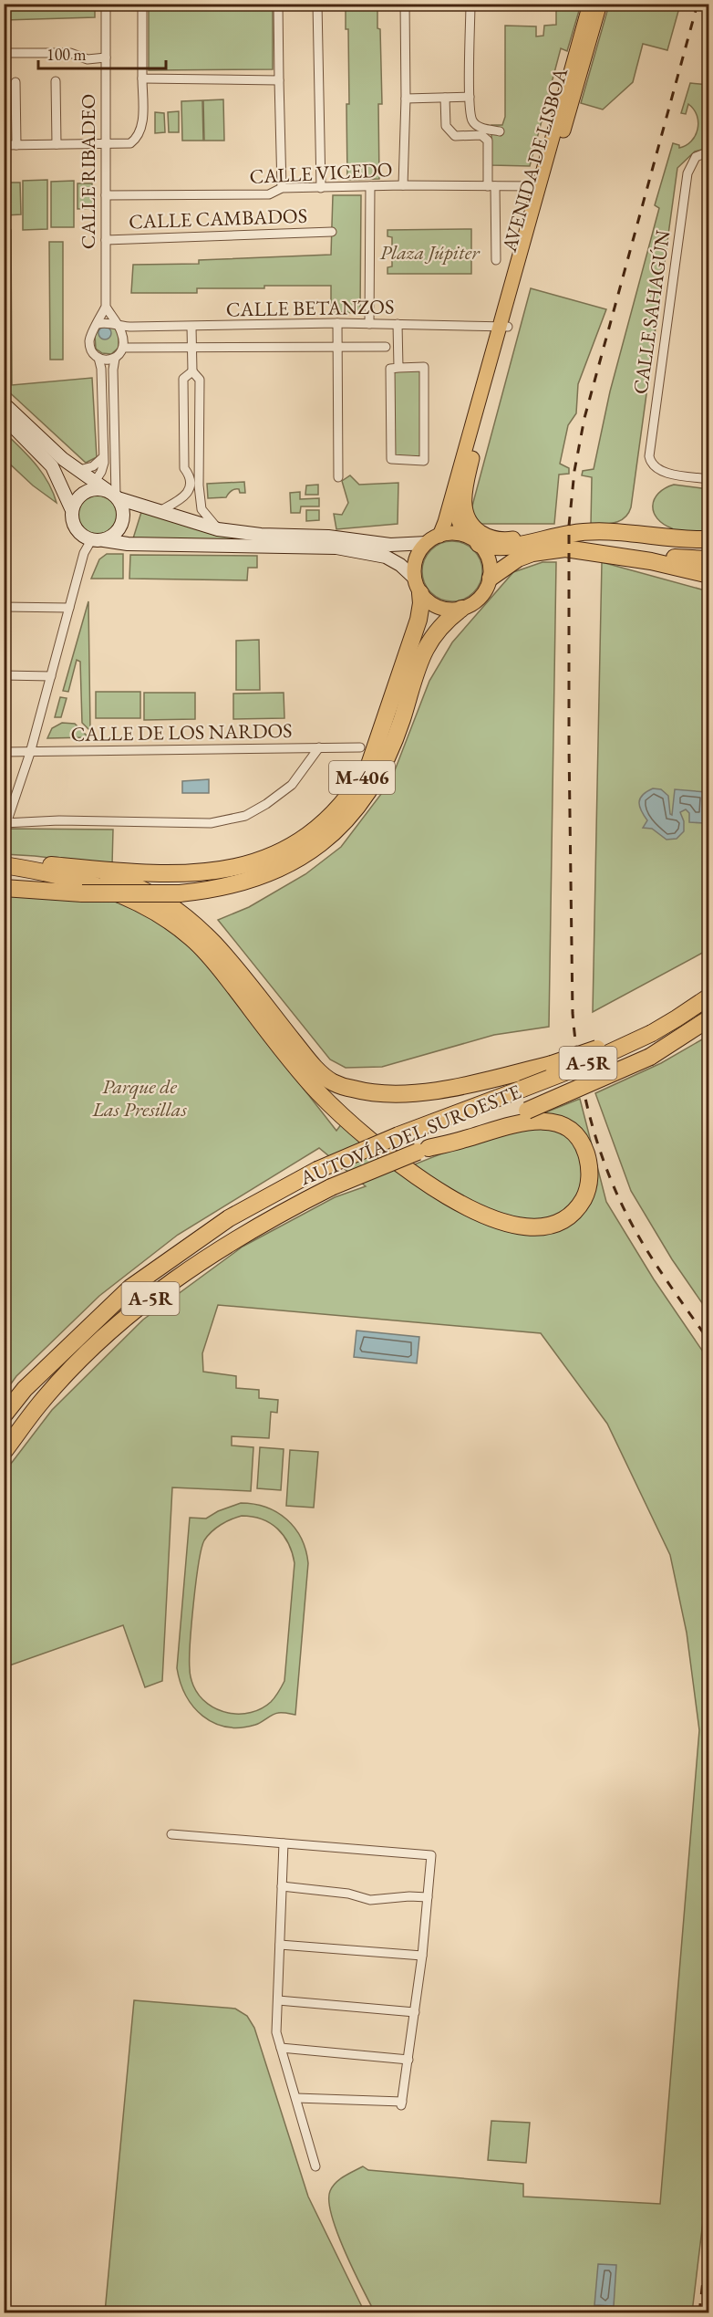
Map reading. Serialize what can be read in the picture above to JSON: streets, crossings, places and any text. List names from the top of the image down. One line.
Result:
{"streets":{"highway":["M-406","A-5R","AUTOVÍA DEL SUROESTE"],"main road":["AVENIDA DE LISBOA"],"street":["CALLE RIBADEO","CALLE VICEDO","CALLE CAMBADOS","CALLE BETANZOS","CALLE SAHAGÚN","CALLE DE LOS NARDOS"]},"crossings":[["AVENIDA DE LISBOA","CALLE VICEDO"],["AVENIDA DE LISBOA","CALLE BETANZOS"],["AVENIDA DE LISBOA","M-406"],["CALLE RIBADEO","CALLE VICEDO"],["CALLE RIBADEO","CALLE CAMBADOS"],["CALLE RIBADEO","CALLE BETANZOS"]],"parks":["Plaza Júpiter","Parque de Las Presillas"],"scale_bar":"100 m"}
